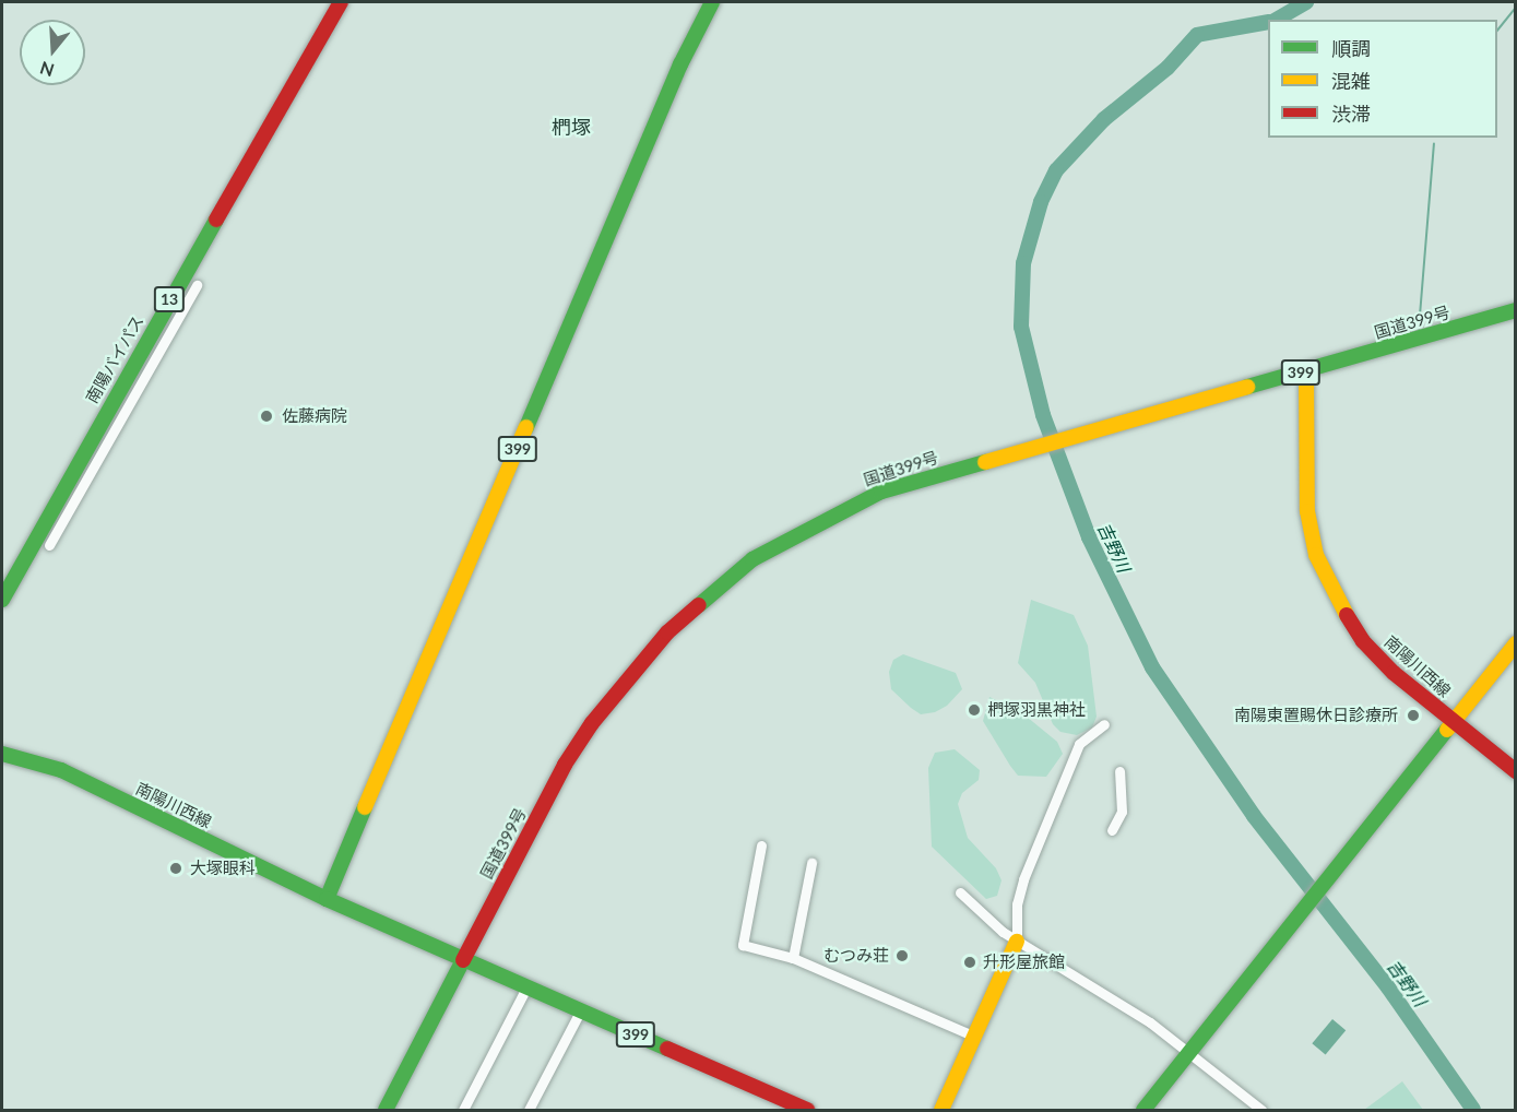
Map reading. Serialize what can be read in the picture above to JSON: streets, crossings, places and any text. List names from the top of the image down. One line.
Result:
{"streets":{"main road":["13","国道399号","南陽バイパス","399","南陽川西線"]},"crossings":[["国道399号","399"],["国道399号","南陽川西線"],["399","南陽川西線"]],"districts":["椚塚"],"water":["吉野川"],"places":["佐藤病院","椚塚羽黒神社","南陽東置賜休日診療所","大塚眼科","むつみ荘","升形屋旅館"],"legend":["順調","混雑","渋滞"],"north":"bottom"}
